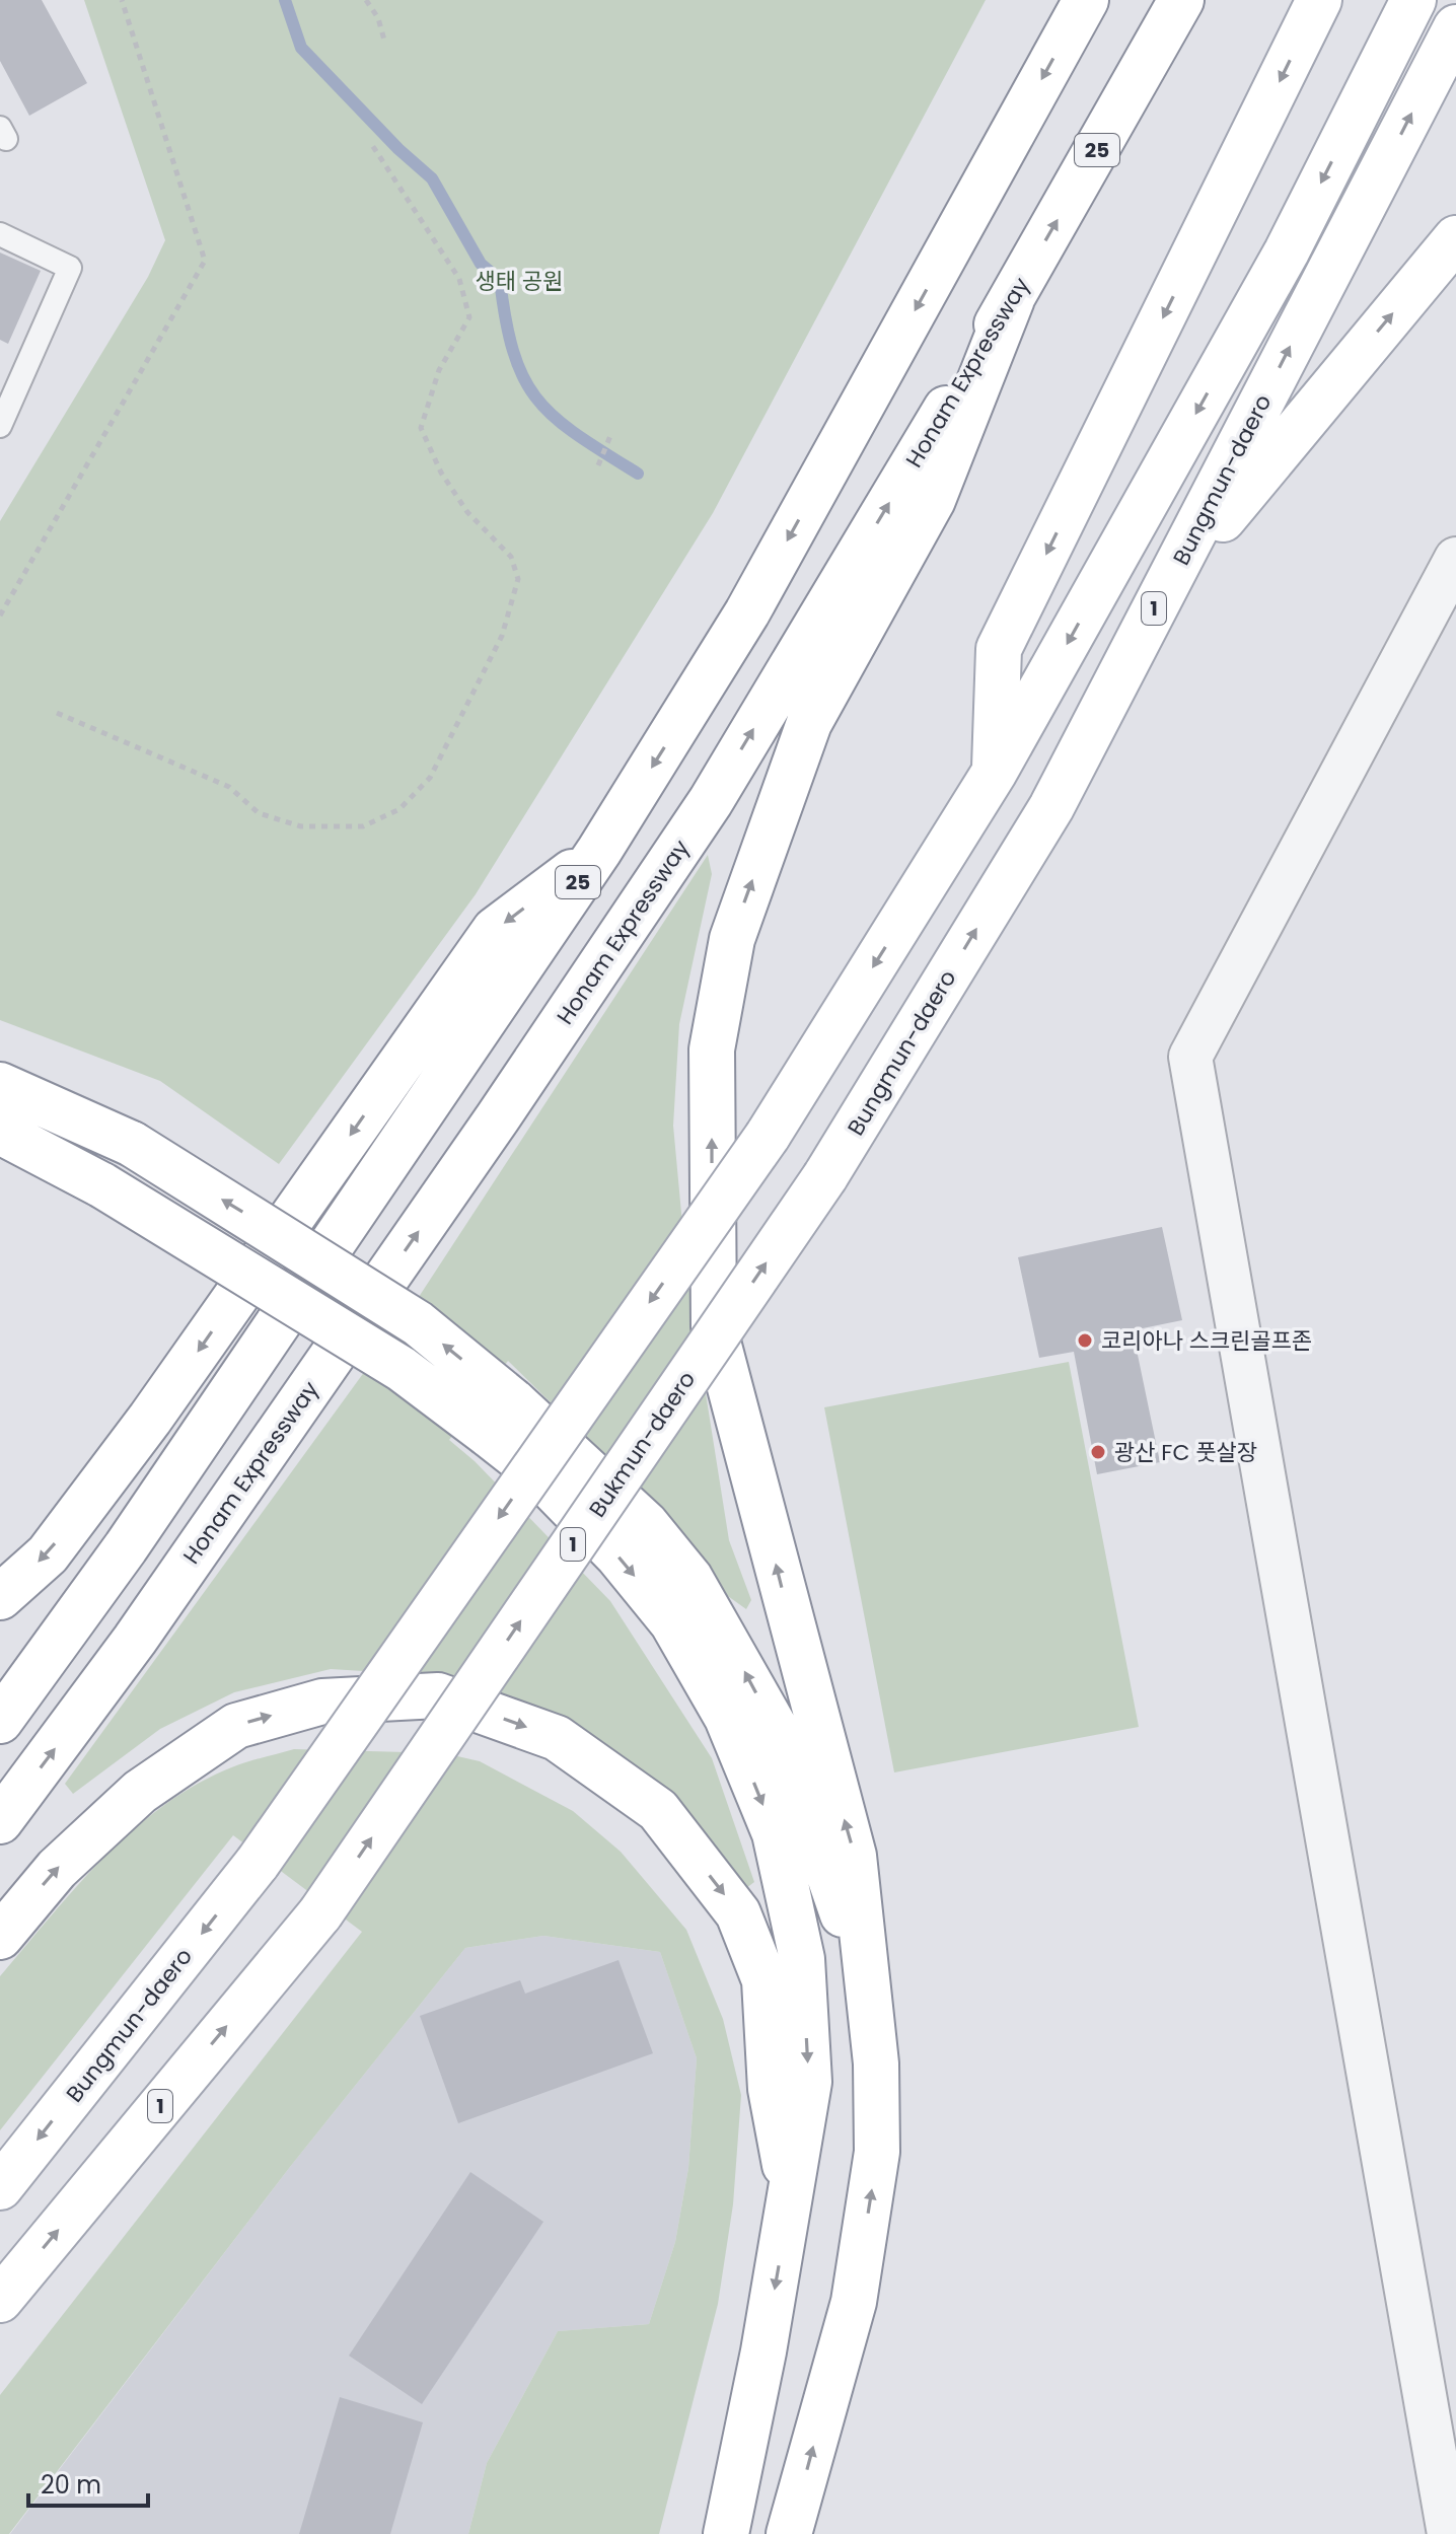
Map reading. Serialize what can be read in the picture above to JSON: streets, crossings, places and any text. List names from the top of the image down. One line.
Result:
{"streets":{"main road":["25","Honam Expressway","Bungmun-daero","1","Bukmun-daero"]},"crossings":[["Bungmun-daero","Bukmun-daero"]],"parks":["생태 공원"],"places":["코리아나 스크린골프존","광산 FC 풋살장"],"scale_bar":"20 m"}
